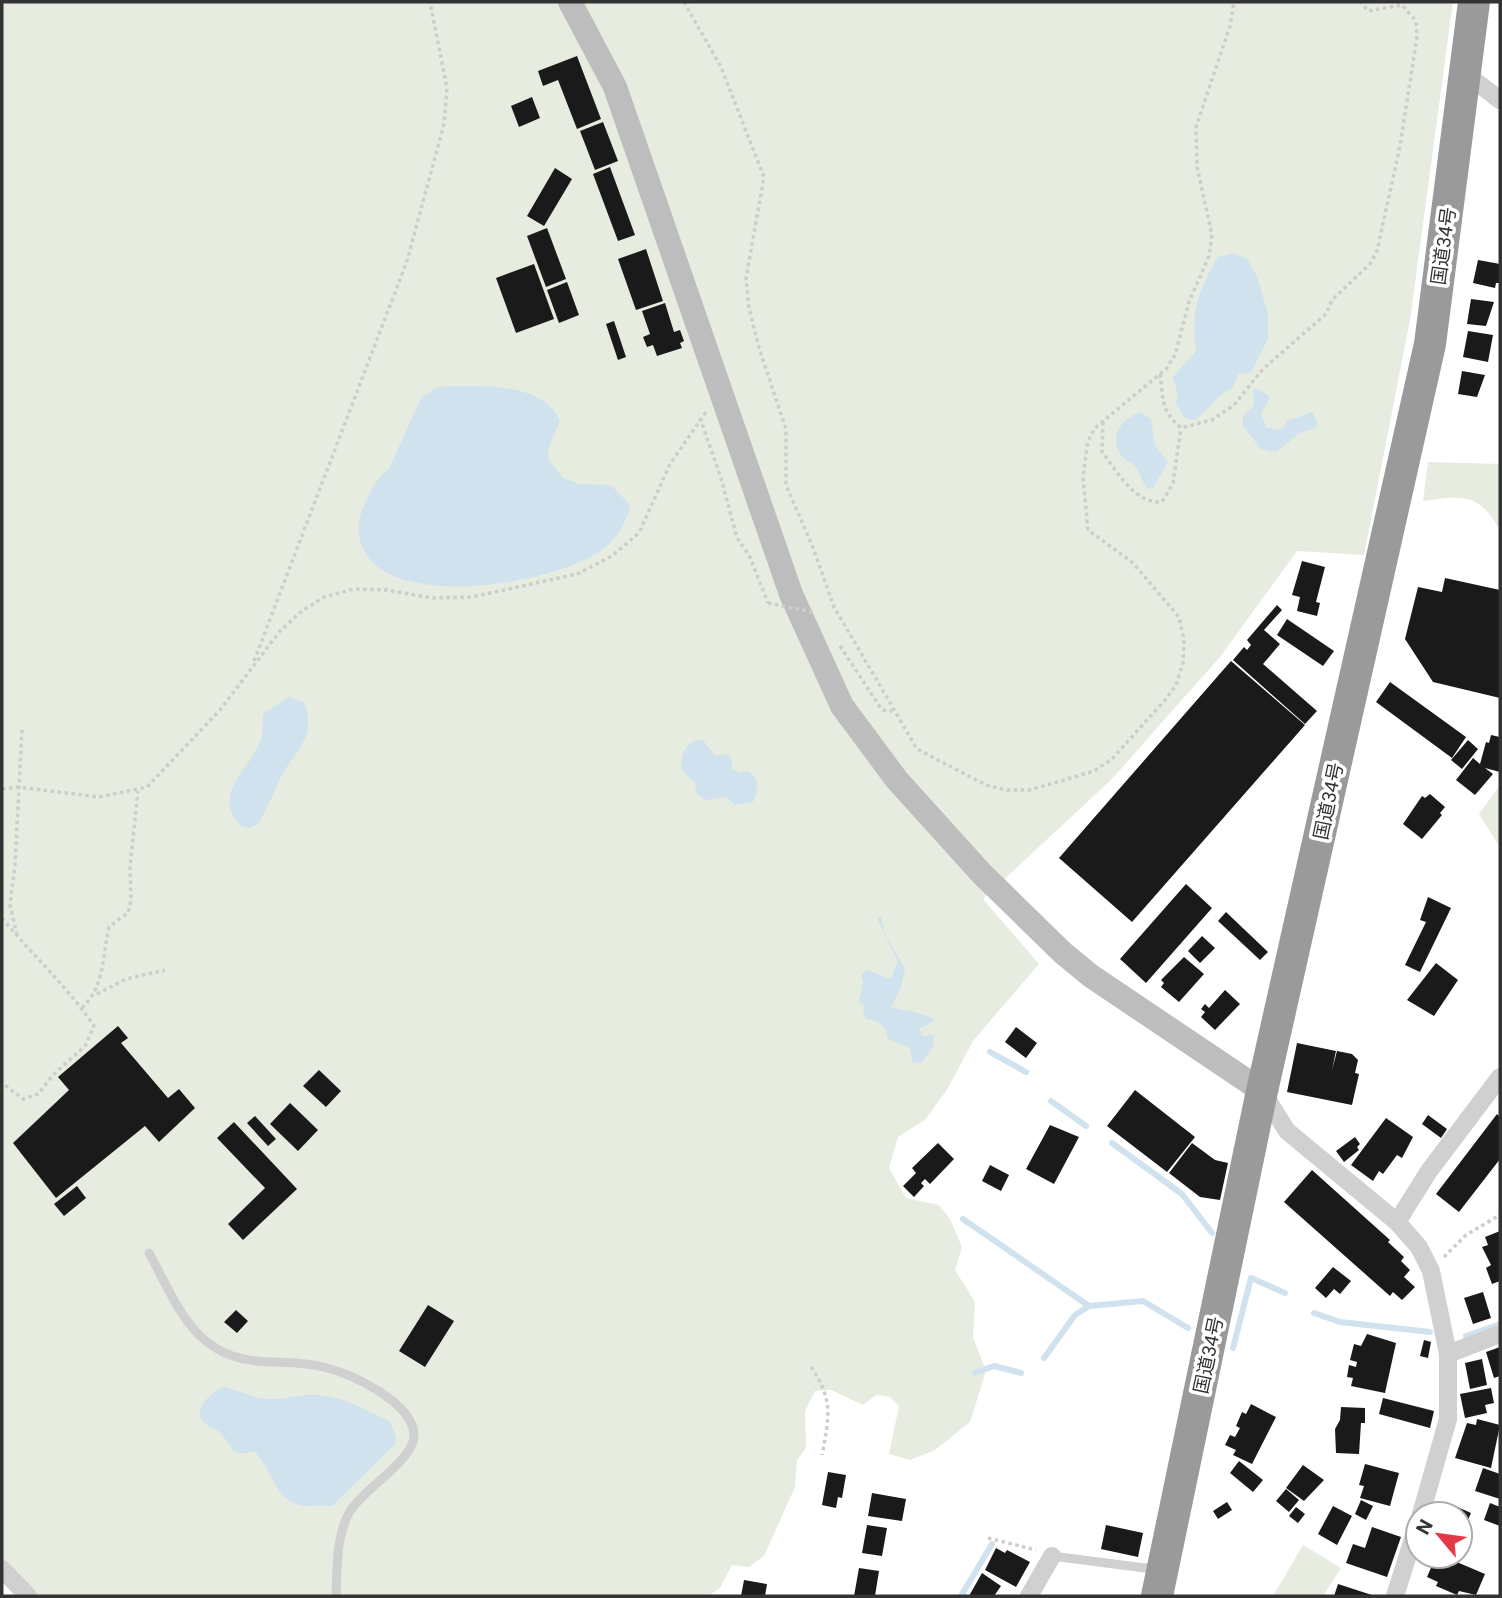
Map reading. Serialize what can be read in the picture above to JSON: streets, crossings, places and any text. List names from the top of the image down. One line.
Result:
{"streets":{"highway":["国道34号"]},"north":"top left"}
